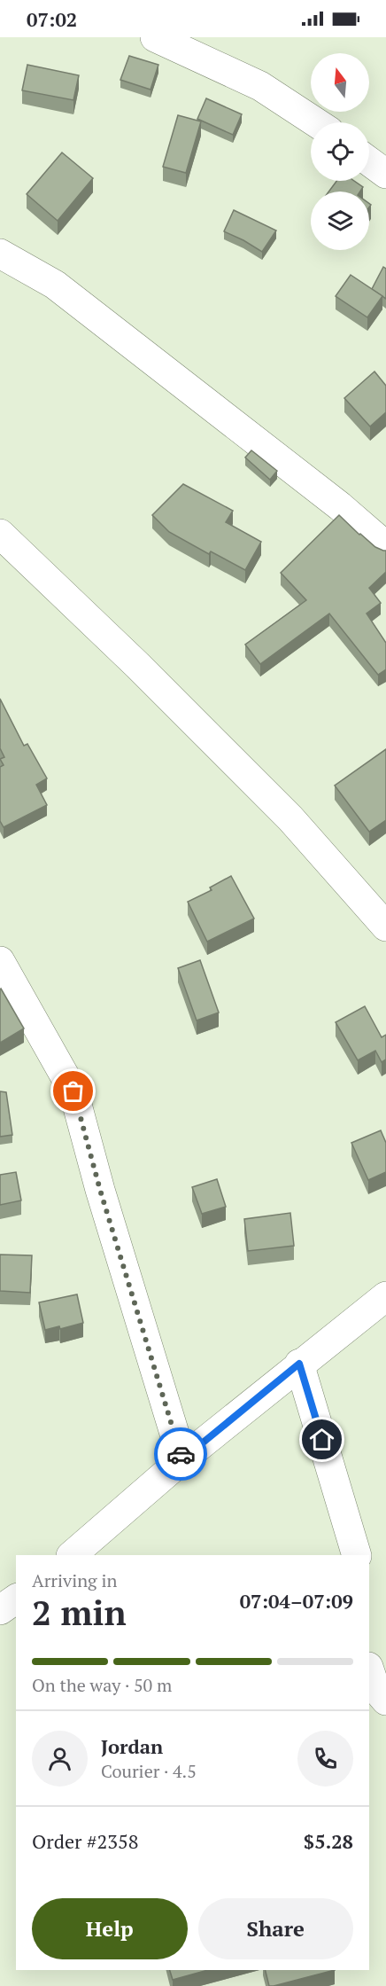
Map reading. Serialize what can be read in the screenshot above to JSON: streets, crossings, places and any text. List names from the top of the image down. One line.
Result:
{"north":"top","page":{"status":"07:02","heading":["2 min","Arriving in","07:04–07:09"],"panel":["Jordan","Courier · 4.5","Order #2358","$5.28"],"bar":"On the way · 50 m","buttons":["Help","Share"]}}
